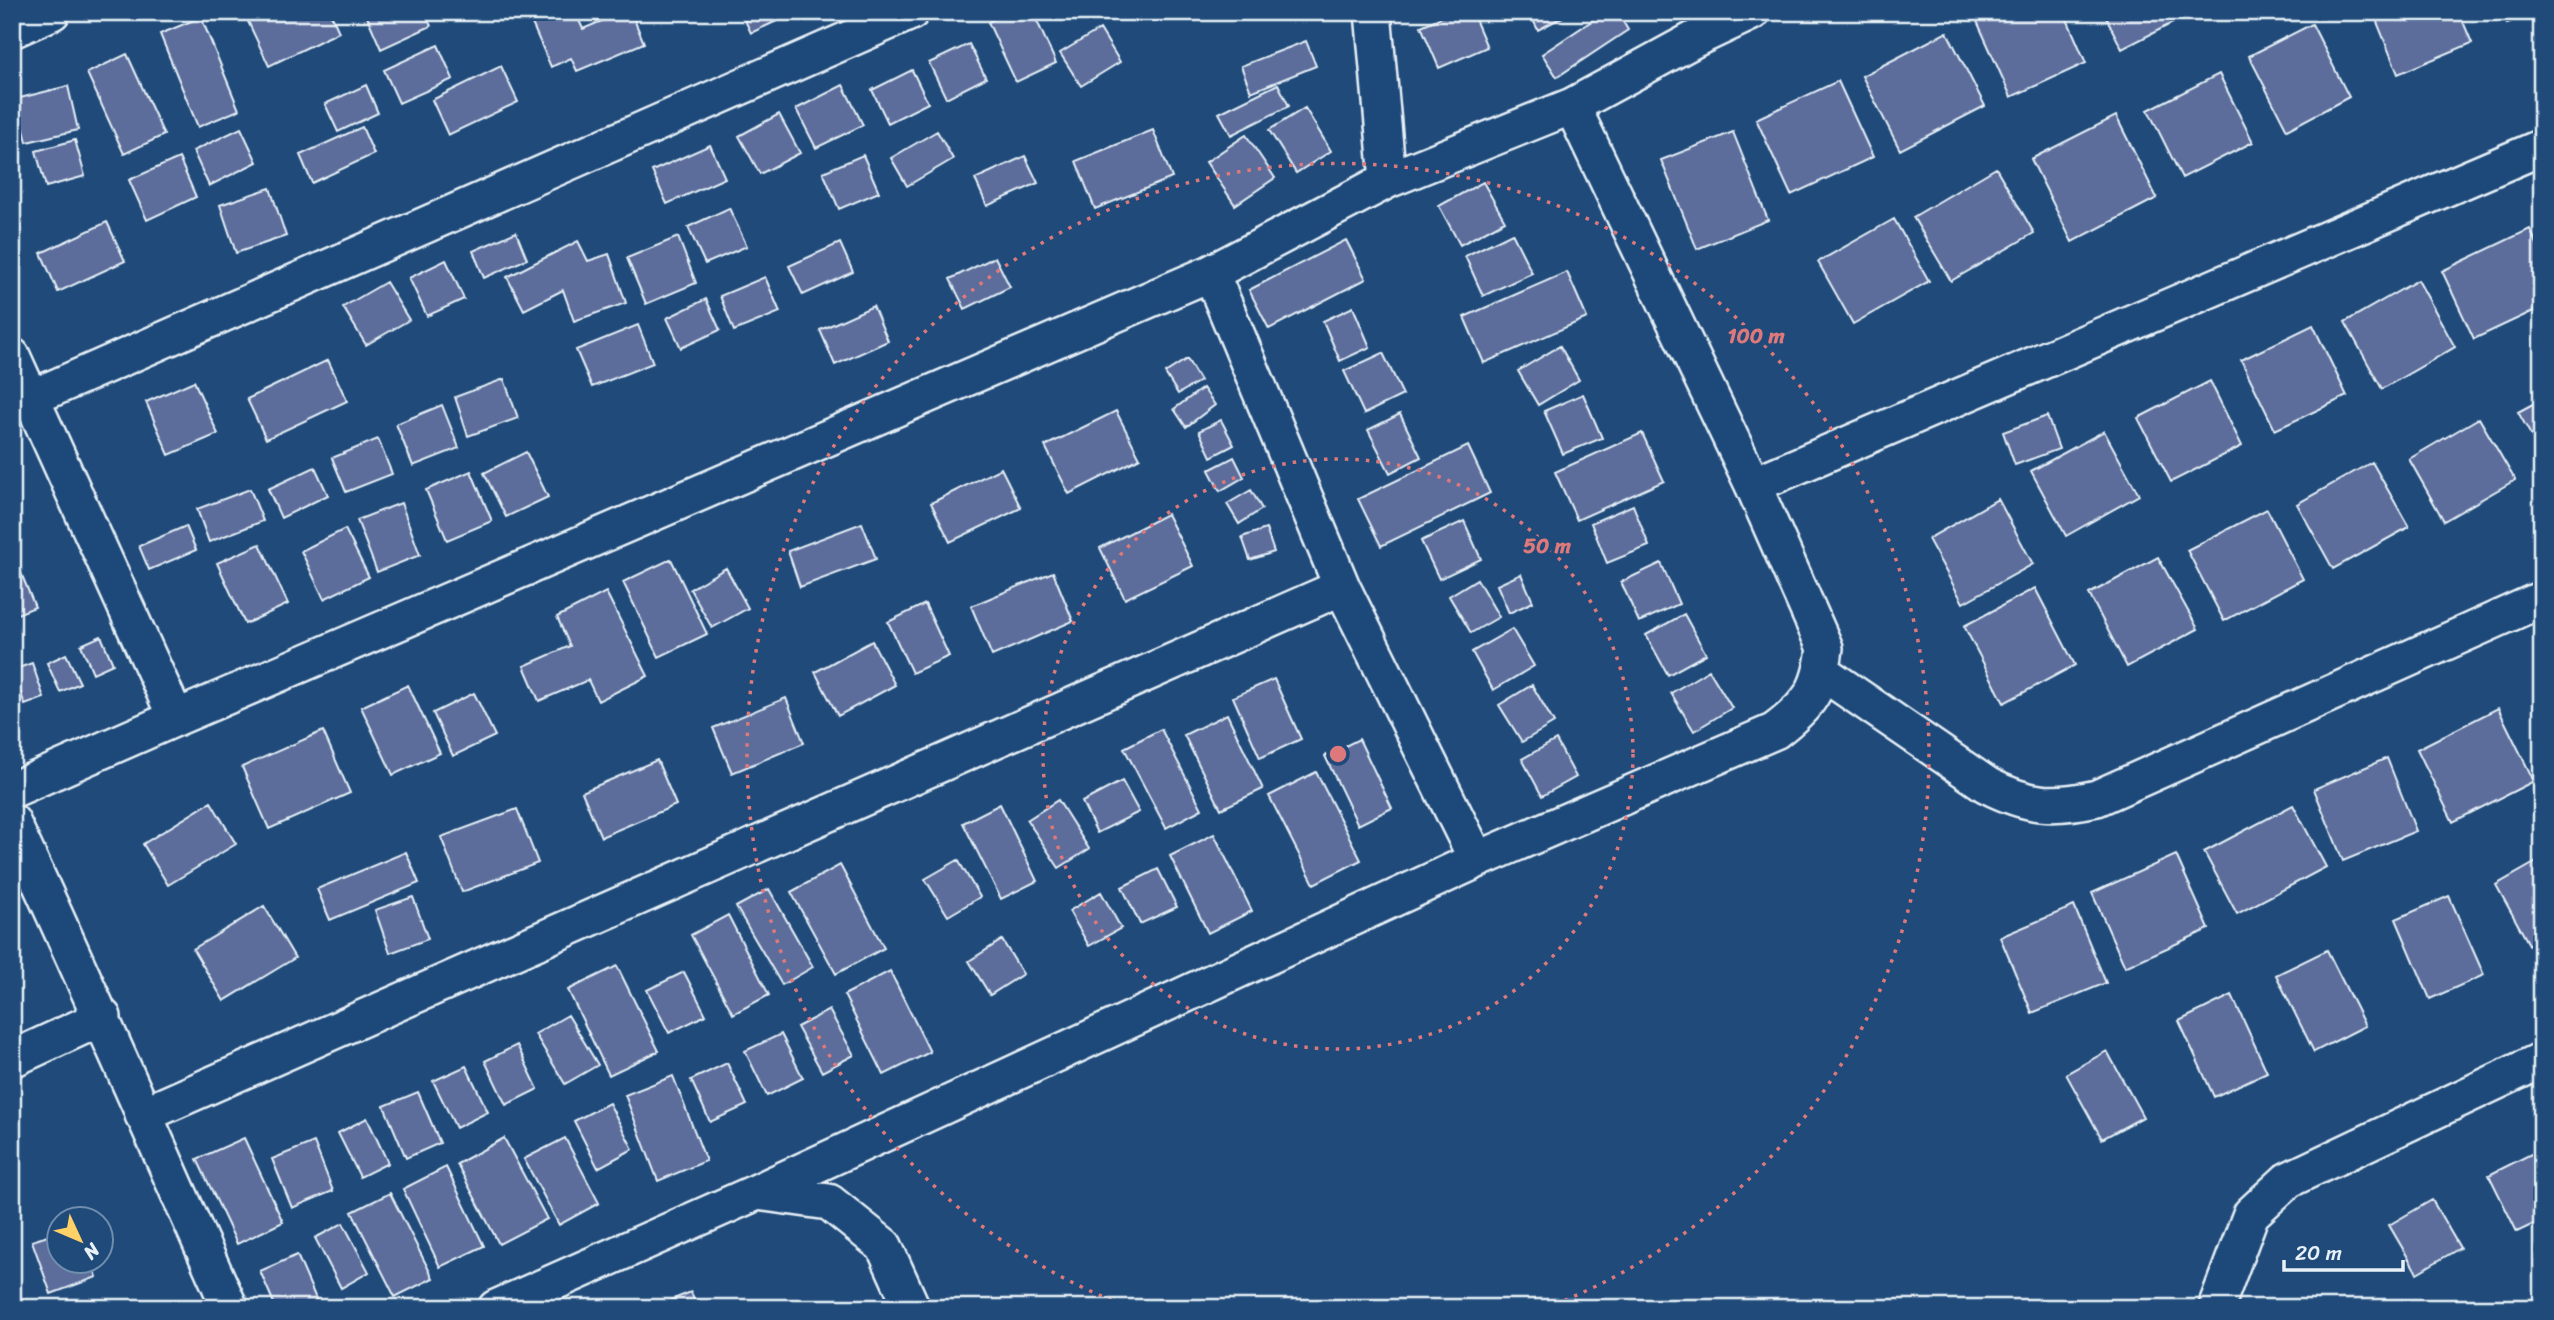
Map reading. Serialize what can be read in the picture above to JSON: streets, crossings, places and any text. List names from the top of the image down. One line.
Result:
{"scale_bar":"20 m","north":"bottom right","rings":["100 m","50 m"]}
